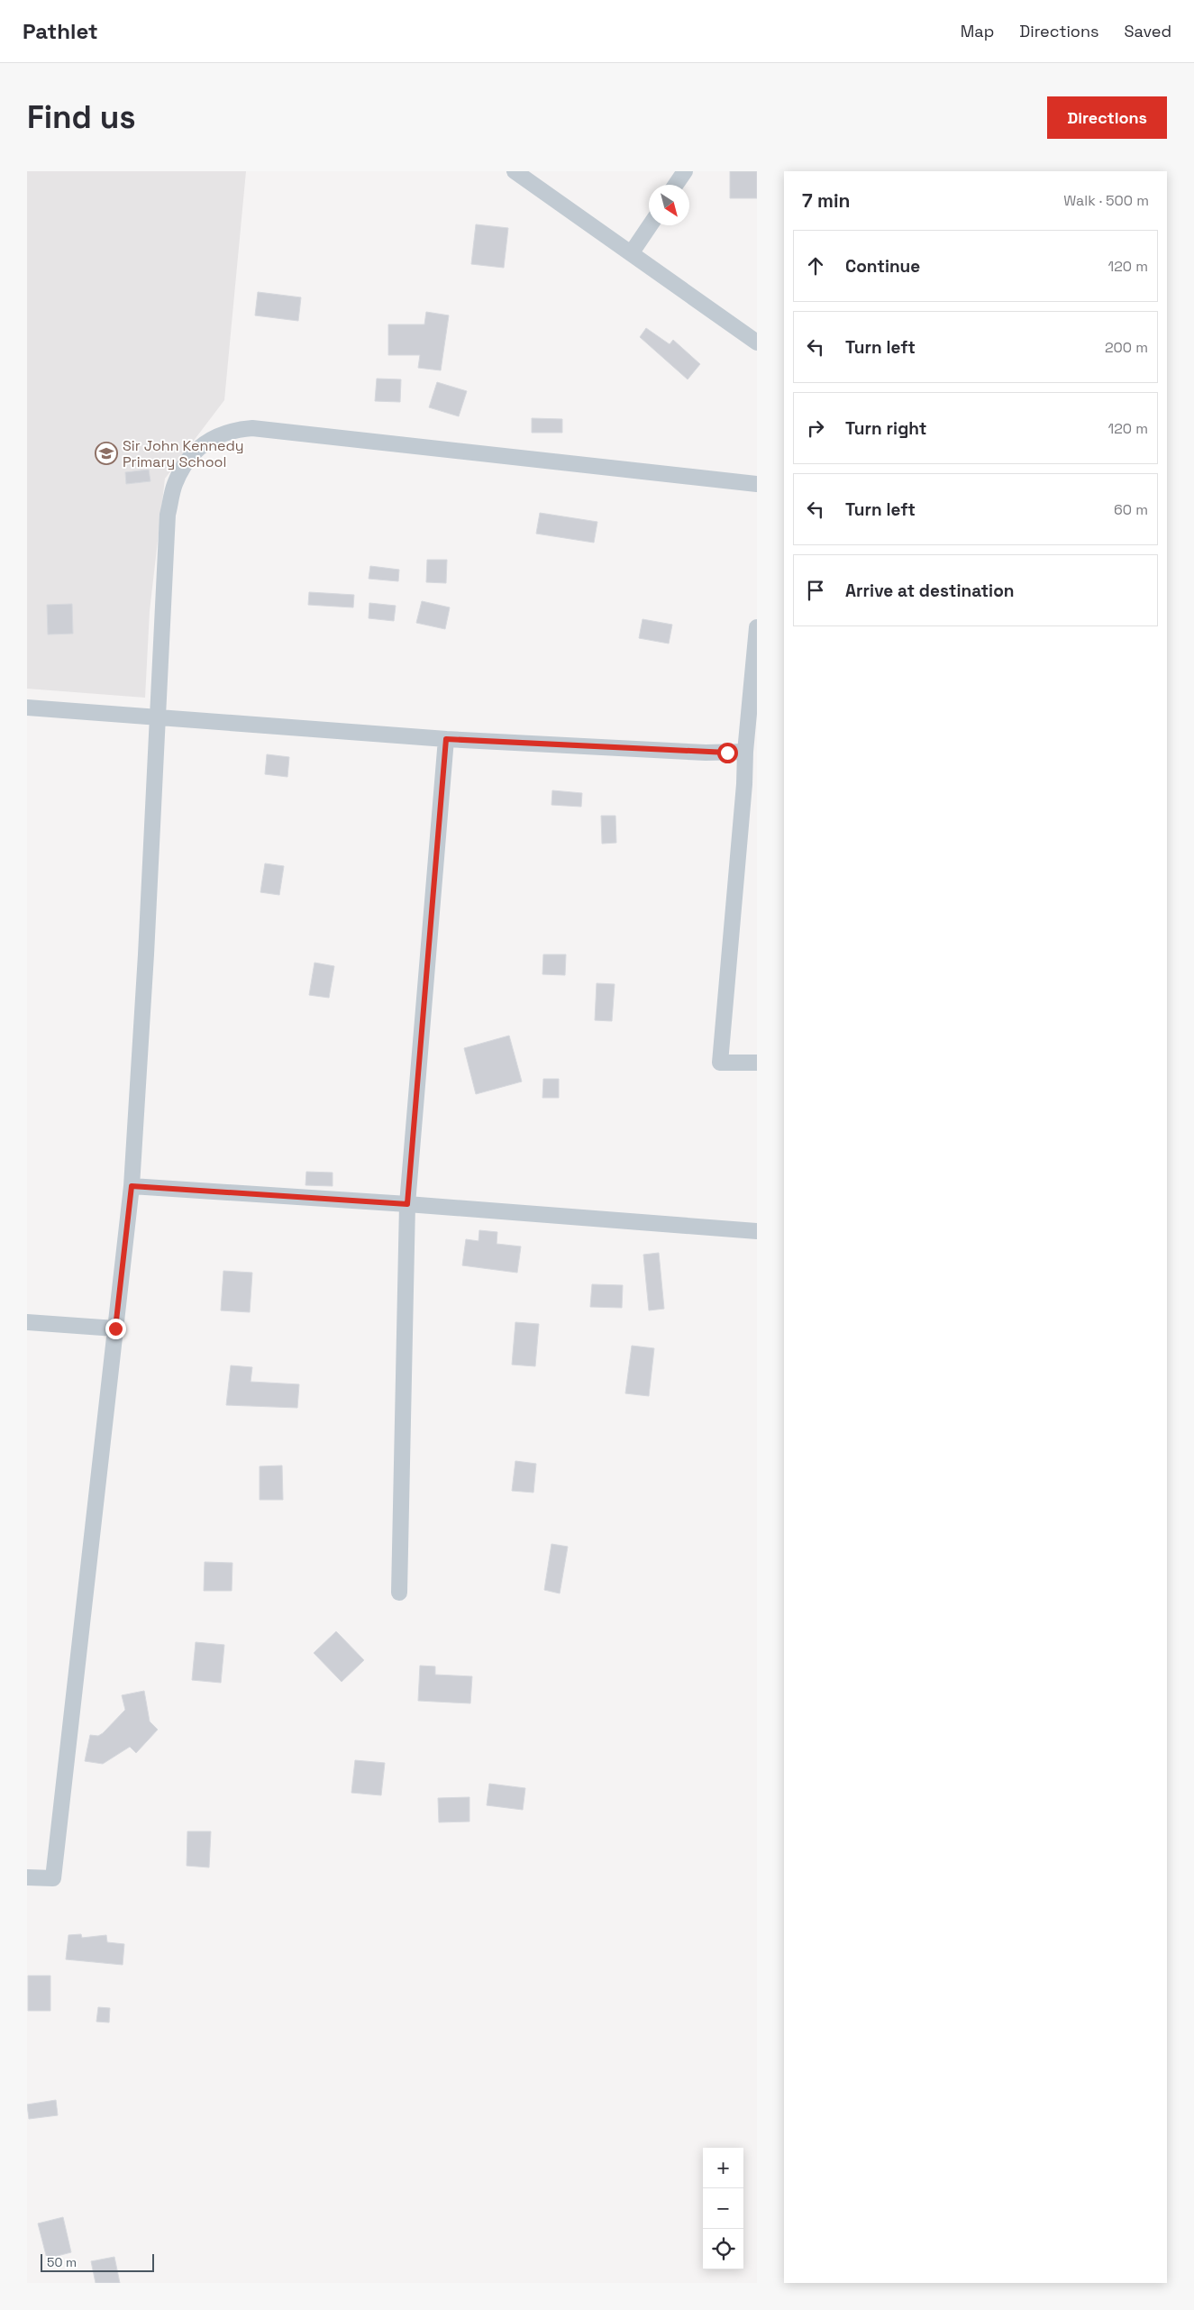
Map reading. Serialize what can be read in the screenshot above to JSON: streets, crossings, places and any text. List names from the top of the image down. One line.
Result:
{"places":{"school or university":["Sir John Kennedy Primary School"]},"scale_bar":"50 m","north":"bottom right","page":{"header":"Pathlet","nav":["Map","Directions","Saved"],"buttons":"Directions","title":"Find us","heading":["7 min","Walk · 500 m"],"list":[["Continue","120 m"],["Turn left","200 m"],["Turn right","120 m"],["Turn left","60 m"],"Arrive at destination"],"map_buttons":["+","−"],"scale":"50 m"}}
